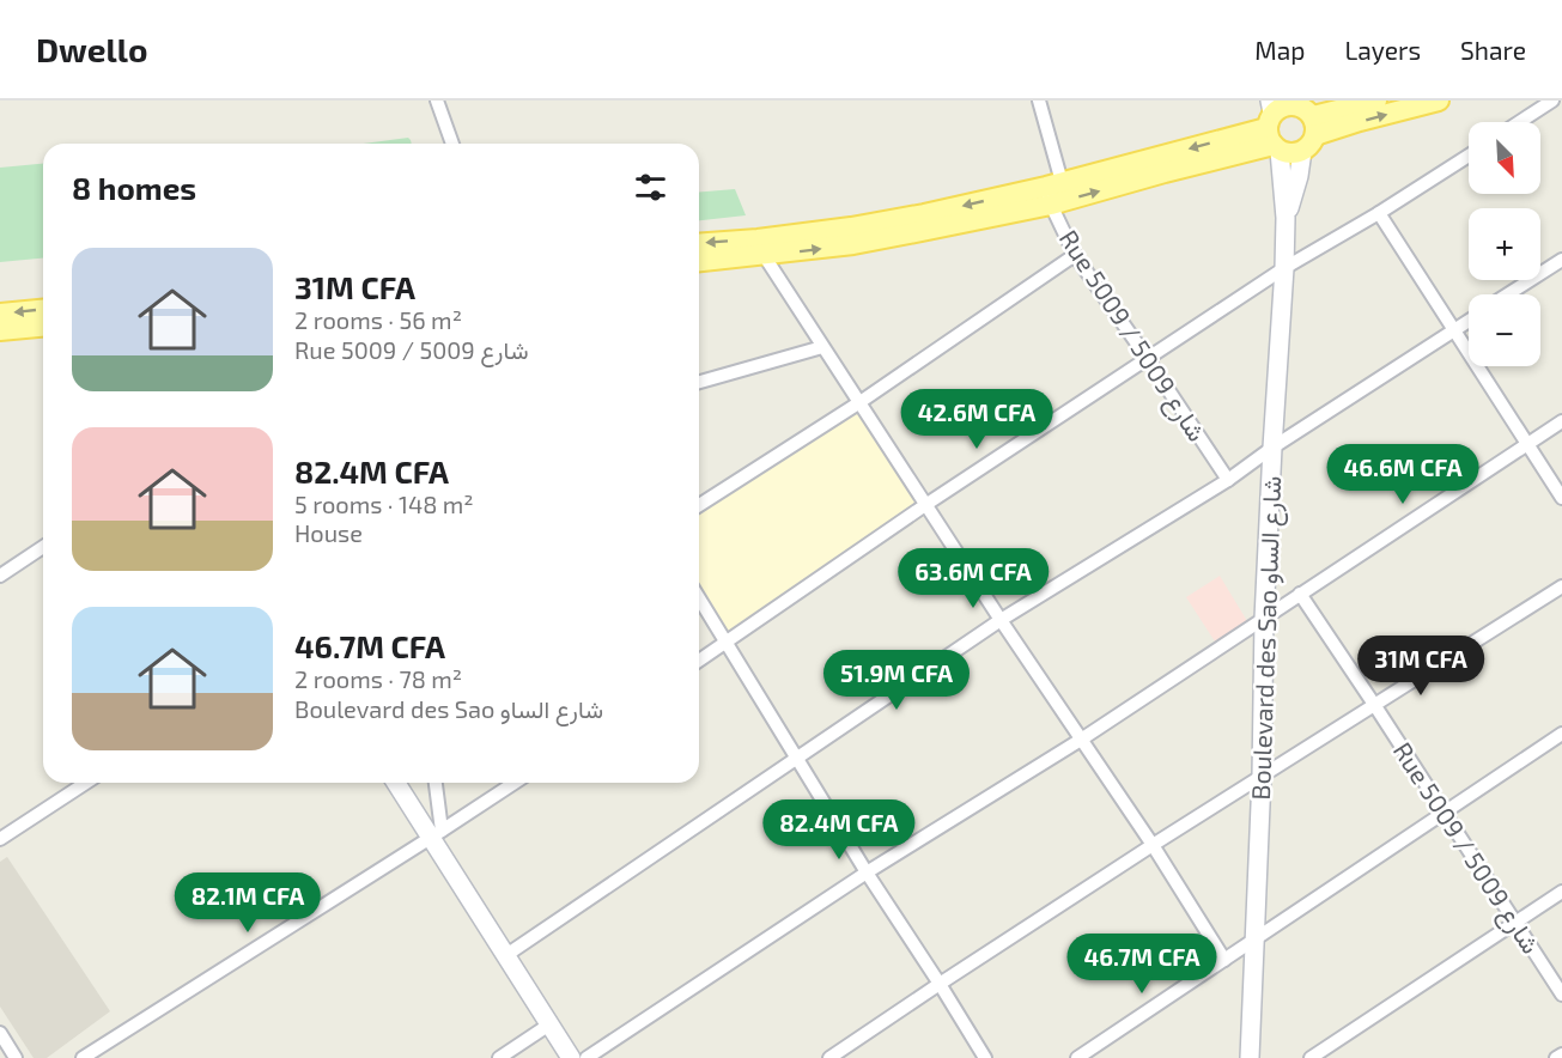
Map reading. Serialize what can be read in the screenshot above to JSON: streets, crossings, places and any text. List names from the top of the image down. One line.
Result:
{"streets":{"street":["Rue 5009 / شارع 5009","Boulevard des Sao شارع الساو"]},"north":"bottom right","page":{"header":"Dwello","nav":["Map","Layers","Share"],"map_buttons":["+","−"],"heading":"8 homes","list":[{"name":"31M CFA","note":"2 rooms · 56 m² · Rue 5009 / شارع 5009"},{"name":"82.4M CFA","note":"5 rooms · 148 m² · House"},{"name":"46.7M CFA","note":"2 rooms · 78 m² · Boulevard des Sao شارع الساو"}],"price":["42.6M CFA","46.6M CFA","63.6M CFA","31M CFA","51.9M CFA","82.4M CFA","82.1M CFA","46.7M CFA"]}}
